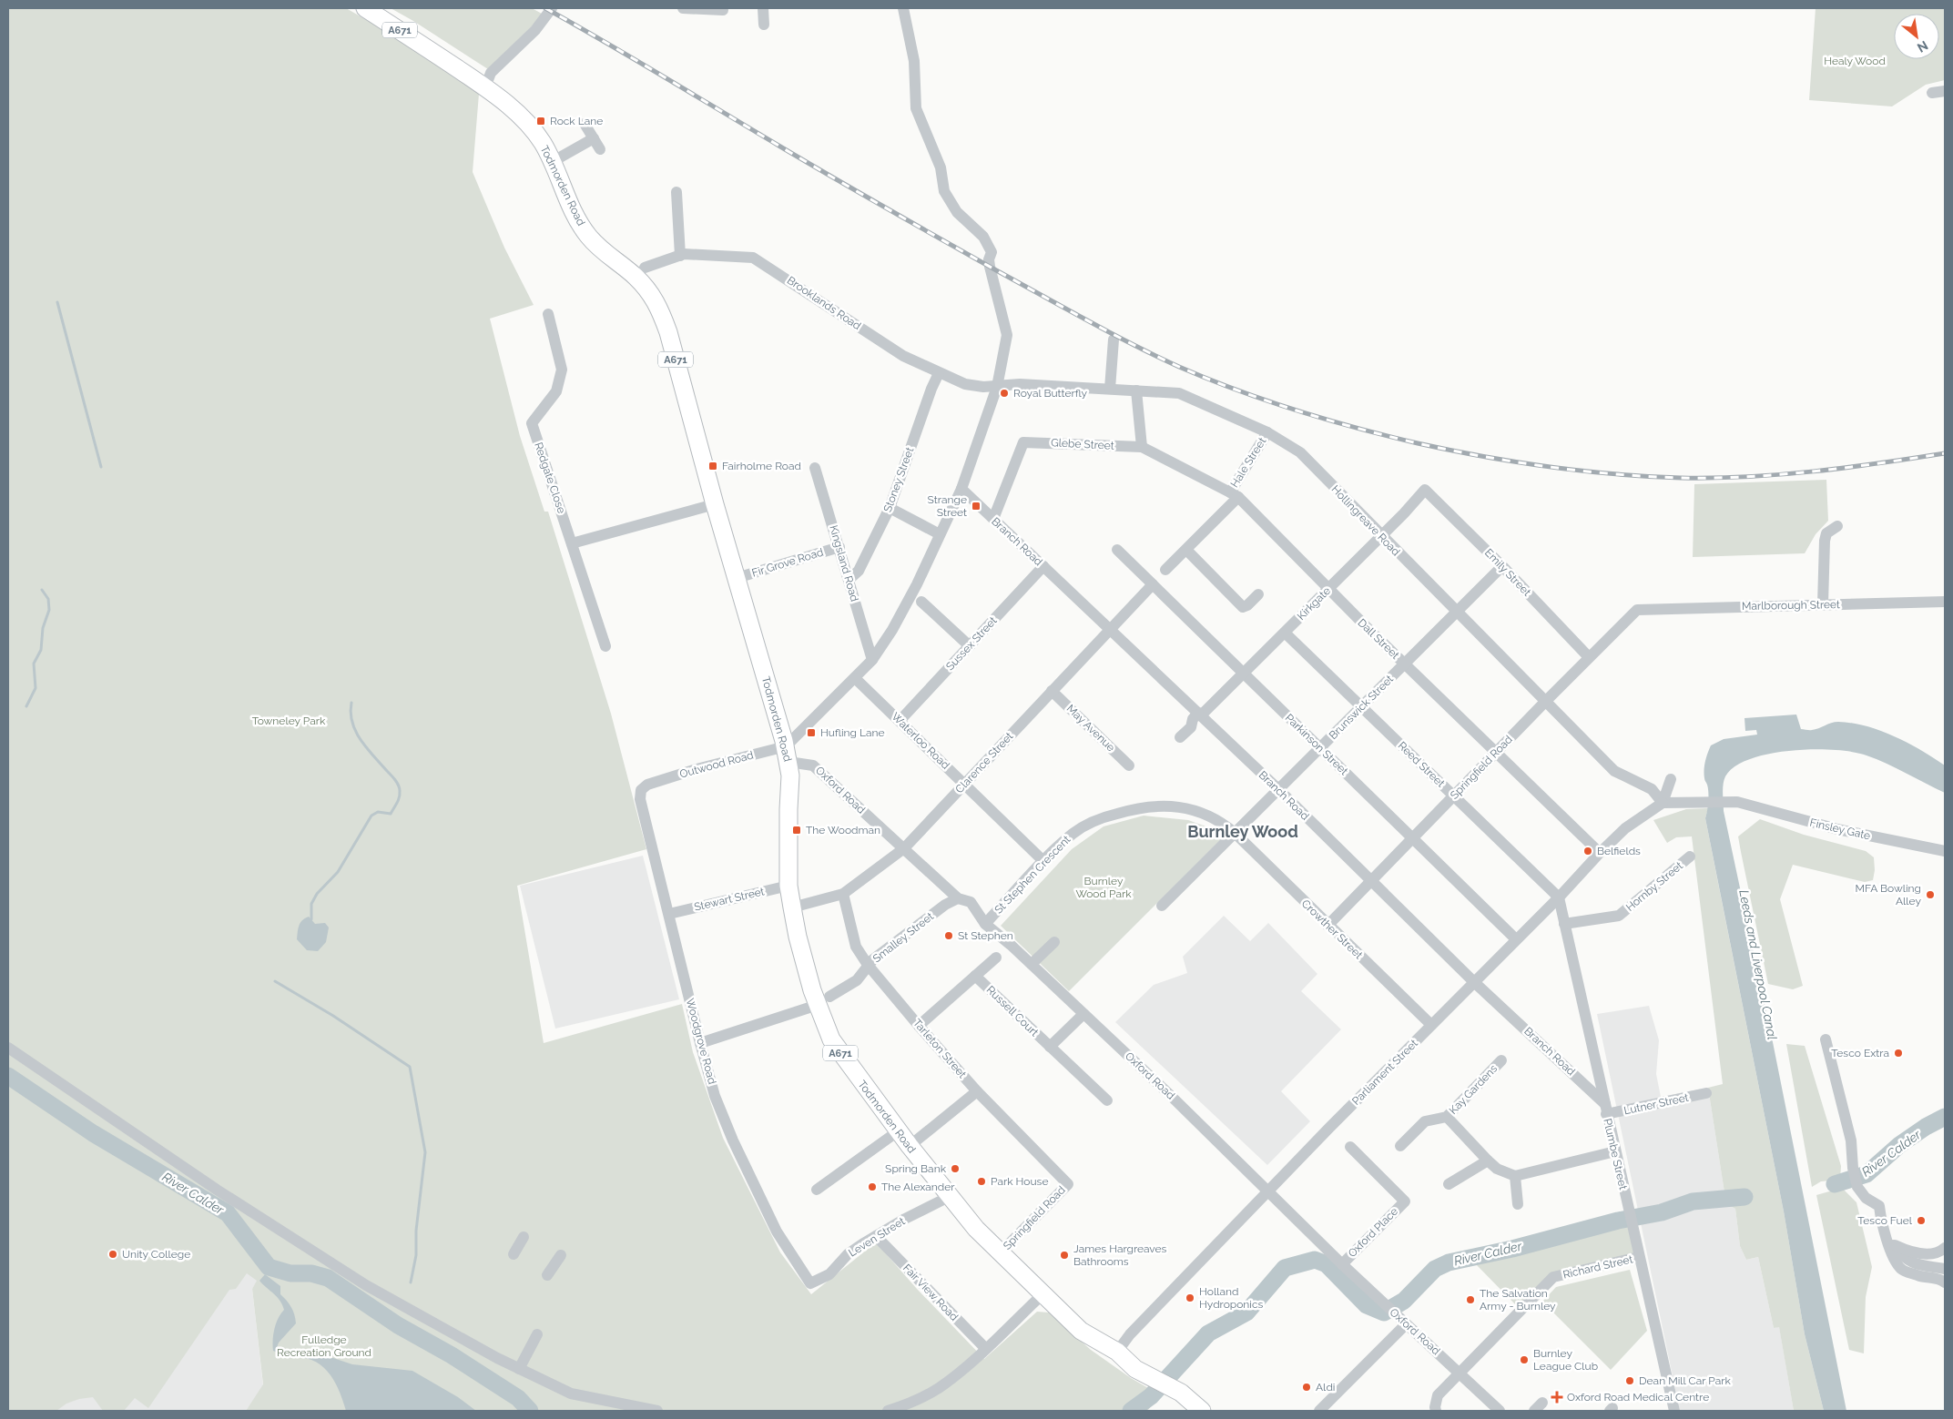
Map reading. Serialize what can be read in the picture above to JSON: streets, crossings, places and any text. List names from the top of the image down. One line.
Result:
{"streets":{"highway":["A671","Todmorden Road"],"street":["Brooklands Road","Glebe Street","Hale Street","Redgate Close","Stoney Street","Hollingreave Road","Branch Road","Fir Grove Road","Kingsland Road","Emily Street","Kirkgate","Marlborough Street","Dall Street","Sussex Street","Brunswick Street","May Avenue","Waterloo Road","Parkinson Street","Clarence Street","Outwood Road","Reed Street","Springfield Road","Oxford Road","Finsley Gate","St Stephen Crescent","Hornby Street","Stewart Street","Crowther Street","Smalley Street","Russell Court","Woodgrove Road","Tarleton Street","Parliament Street","Kay Gardens","Lutner Street","Plumbe Street","Oxford Place","Leven Street","Richard Street","Fair View Road"]},"crossings":[["Todmorden Road","Fir Grove Road"],["Todmorden Road","Clarence Street"],["Todmorden Road","Outwood Road"],["Todmorden Road","Springfield Road"],["Todmorden Road","Oxford Road"],["Todmorden Road","Stewart Street"],["Todmorden Road","Smalley Street"],["Todmorden Road","Parliament Street"],["Todmorden Road","Leven Street"],["Brooklands Road","Stoney Street"],["Brooklands Road","Hollingreave Road"],["Glebe Street","Branch Road"],["Glebe Street","Dall Street"],["Hale Street","Hollingreave Road"],["Hale Street","Dall Street"],["Stoney Street","Kingsland Road"],["Hollingreave Road","Kirkgate"],["Hollingreave Road","Brunswick Street"],["Hollingreave Road","Springfield Road"],["Hollingreave Road","Finsley Gate"],["Hollingreave Road","Parliament Street"],["Branch Road","Kirkgate"],["Branch Road","Sussex Street"],["Branch Road","Brunswick Street"],["Branch Road","Clarence Street"],["Branch Road","Springfield Road"],["Branch Road","Parliament Street"],["Branch Road","Lutner Street"],["Branch Road","Plumbe Street"],["Fir Grove Road","Kingsland Road"],["Emily Street","Kirkgate"],["Emily Street","Brunswick Street"],["Emily Street","Springfield Road"],["Kirkgate","Dall Street"],["Kirkgate","Parkinson Street"],["Kirkgate","Reed Street"],["Marlborough Street","Springfield Road"],["Dall Street","Brunswick Street"],["Dall Street","Springfield Road"],["Dall Street","Parliament Street"],["Sussex Street","Waterloo Road"],["Brunswick Street","Parkinson Street"],["Brunswick Street","Reed Street"],["Brunswick Street","St Stephen Crescent"],["Brunswick Street","Crowther Street"],["May Avenue","Clarence Street"],["Waterloo Road","Clarence Street"],["Waterloo Road","St Stephen Crescent"],["Parkinson Street","Clarence Street"],["Parkinson Street","Springfield Road"],["Parkinson Street","Parliament Street"],["Clarence Street","Oxford Road"],["Clarence Street","Tarleton Street"],["Outwood Road","Oxford Road"],["Outwood Road","Woodgrove Road"],["Reed Street","Springfield Road"],["Reed Street","Parliament Street"],["Reed Street","Plumbe Street"],["Springfield Road","Crowther Street"],["Springfield Road","Tarleton Street"],["Oxford Road","St Stephen Crescent"],["Oxford Road","Smalley Street"],["Oxford Road","Parliament Street"],["Oxford Road","Oxford Place"],["Oxford Road","Richard Street"],["Finsley Gate","Parliament Street"],["St Stephen Crescent","Crowther Street"],["Hornby Street","Plumbe Street"],["Stewart Street","Woodgrove Road"],["Crowther Street","Parliament Street"],["Smalley Street","Woodgrove Road"],["Smalley Street","Tarleton Street"],["Woodgrove Road","Leven Street"],["Parliament Street","Plumbe Street"],["Lutner Street","Plumbe Street"],["Plumbe Street","Richard Street"],["Leven Street","Fair View Road"]],"districts":["Burnley Wood"],"water":["Leeds and Liverpool Canal","River Calder"],"parks":["Healy Wood","Towneley Park","Burnley Wood Park","Fulledge Recreation Ground"],"places":{"transit":["Rock Lane","Fairholme Road","Strange Street","Hufling Lane","The Woodman"],"other":["Royal Butterfly","Belfields","MFA Bowling Alley","St Stephen","Tesco Extra","Spring Bank","Park House","The Alexander","Tesco Fuel","Unity College","James Hargreaves Bathrooms","Holland Hydroponics","The Salvation Army - Burnley","Burnley League Club","Dean Mill Car Park","Aldi"],"health":["Oxford Road Medical Centre"]},"north":"bottom right"}
